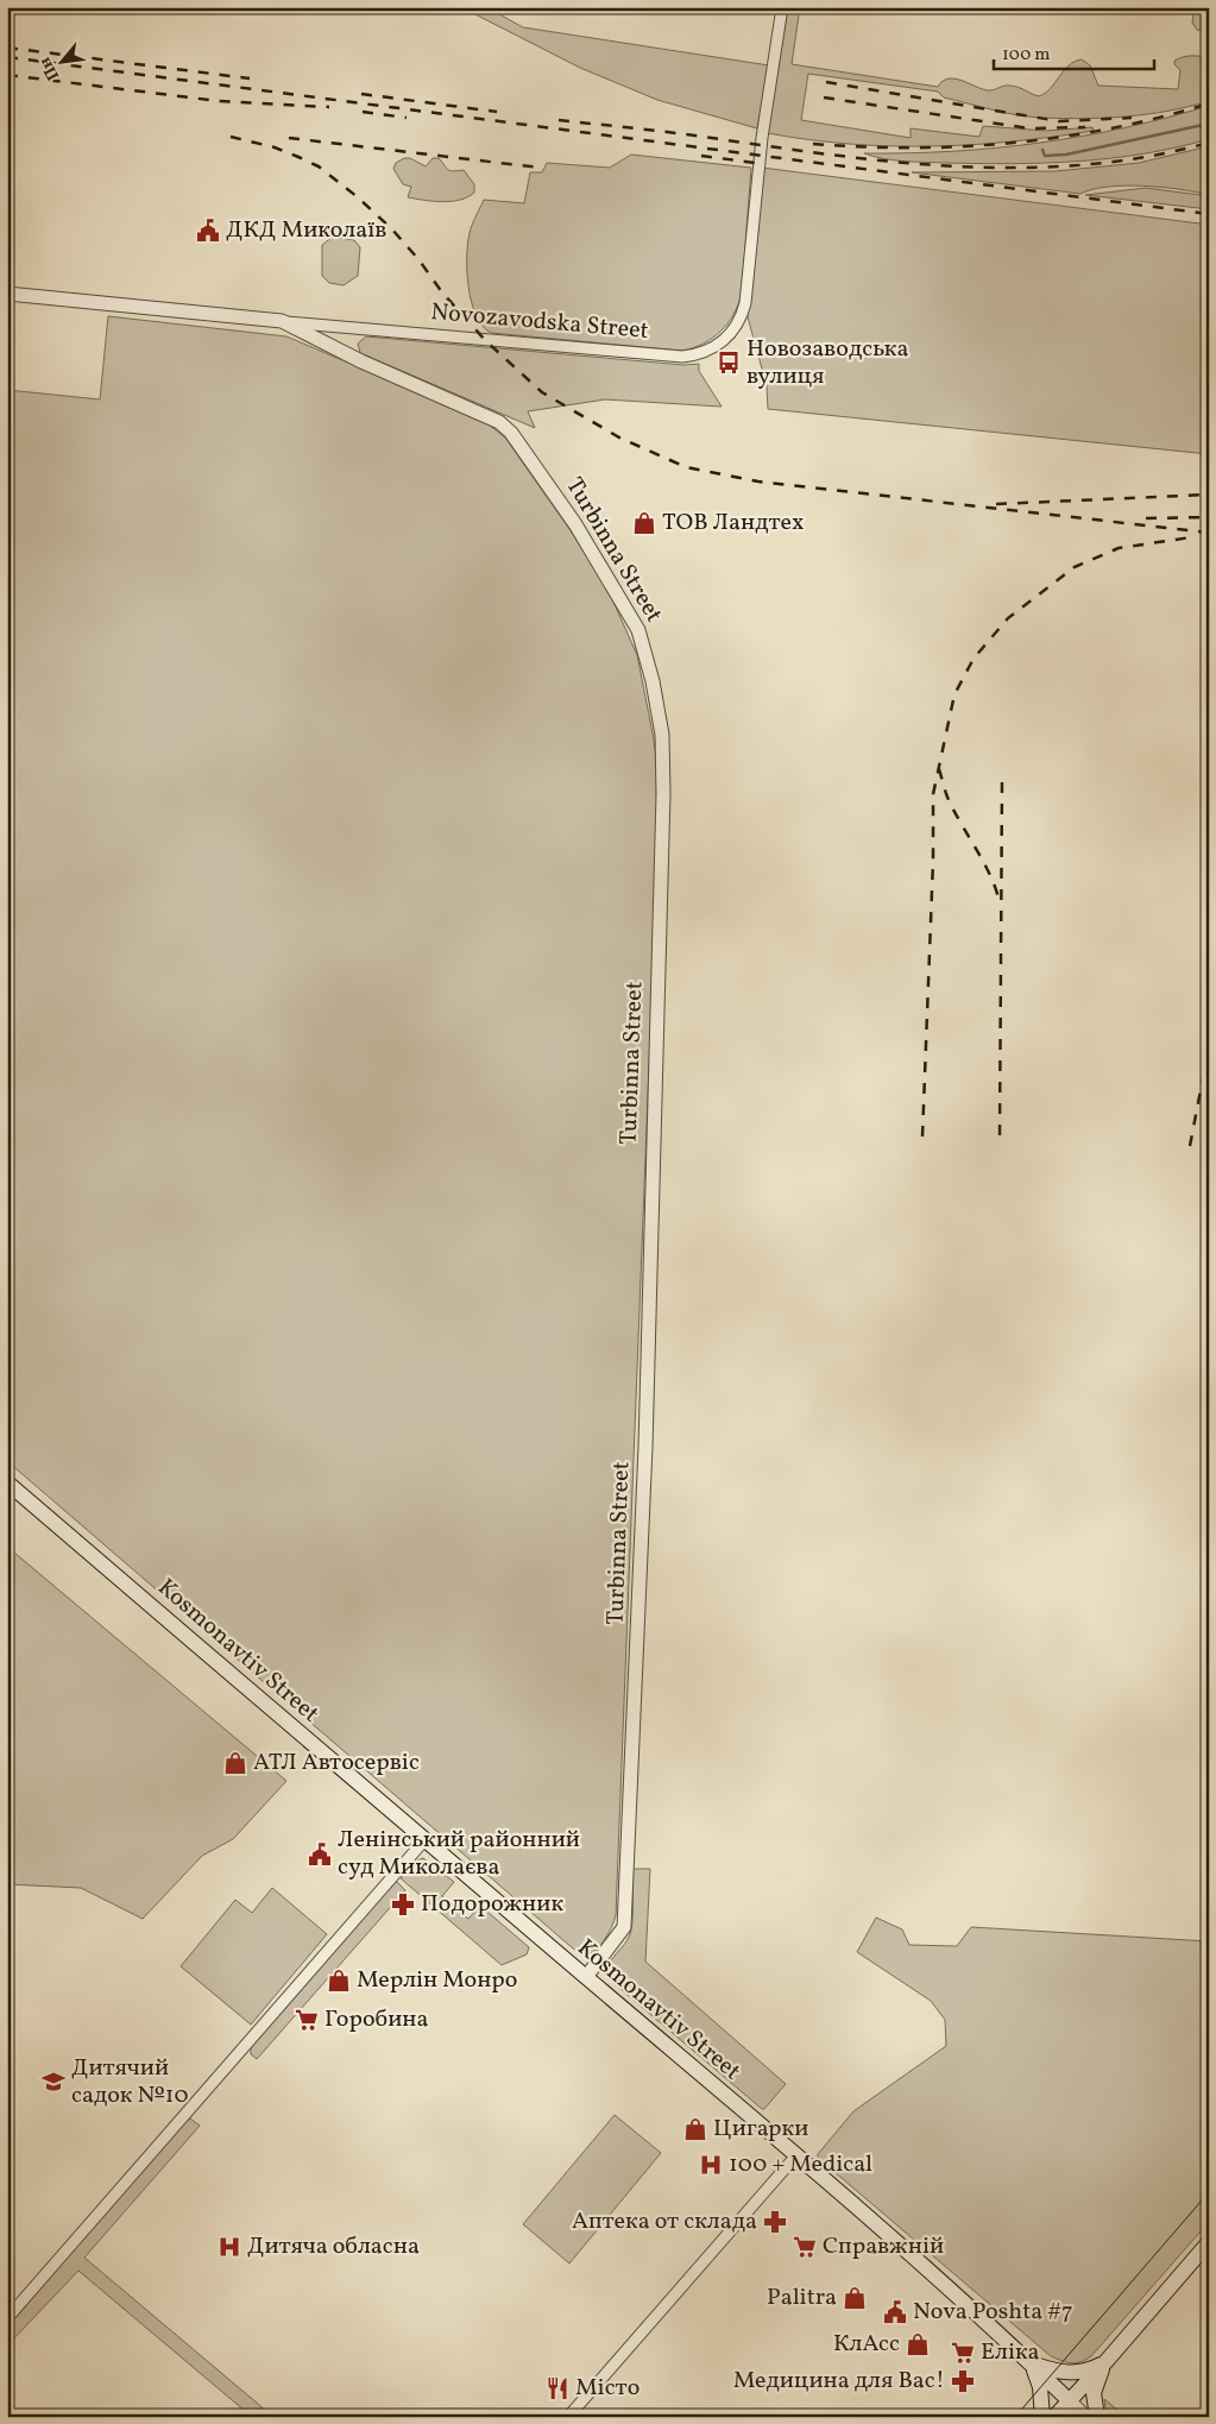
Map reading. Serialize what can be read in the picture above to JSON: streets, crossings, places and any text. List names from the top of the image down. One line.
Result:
{"streets":{"main road":["Kosmonavtiv Street"],"street":["Novozavodska Street","Turbinna Street"]},"crossings":[["Novozavodska Street","Turbinna Street"],["Turbinna Street","Kosmonavtiv Street"]],"places":{"public building":["ДКД Миколаїв","Ленінський районний суд Миколаєва","Nova Poshta #7"],"bus stop":["Новозаводська вулиця"],"shop":["ТОВ Ландтех","АТЛ Автосервіс","Мерлін Монро","Цигарки","Palitra","КлАсс"],"pharmacy":["Подорожник","Аптека от склада","Медицина для Вас!"],"supermarket":["Горобина","Справжній","Еліка"],"school or university":["Дитячий садок №10"],"hospital":["100 + Medical","Дитяча обласна"],"restaurant":["Місто"]},"scale_bar":"100 m","north":"bottom left"}
